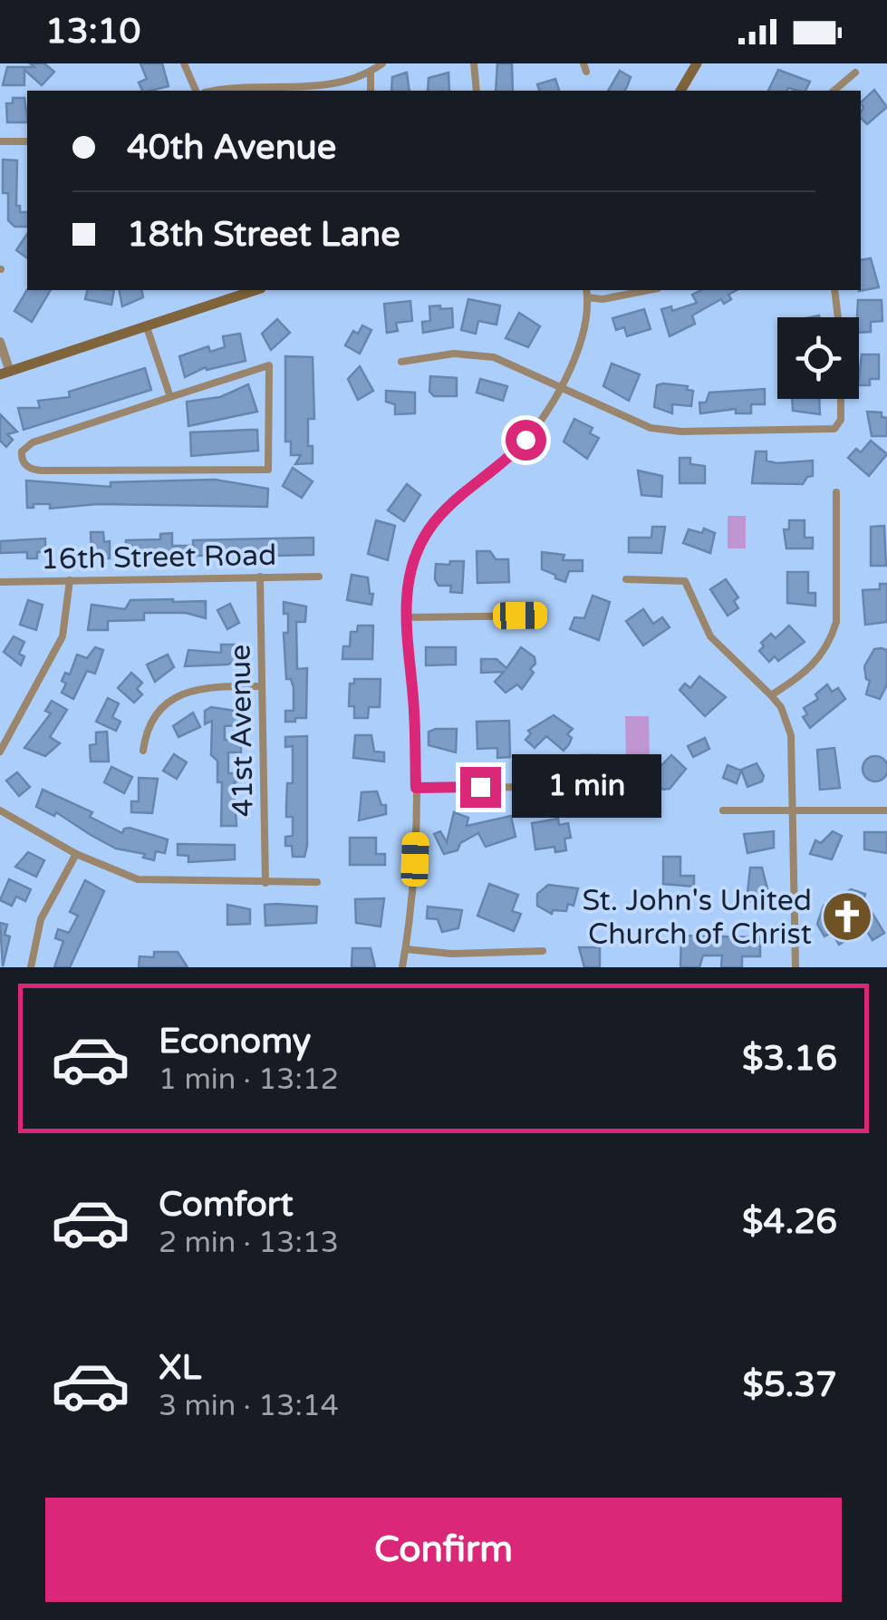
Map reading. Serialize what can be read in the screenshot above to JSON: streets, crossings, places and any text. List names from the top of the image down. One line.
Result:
{"streets":{"street":["16th Street Road","41st Avenue"]},"crossings":[["16th Street Road","41st Avenue"]],"places":{"church":["St. John's United Church of Christ"]},"page":{"status":"13:10","banner":["40th Avenue","18th Street Lane"],"bubble":"1 min","list":[{"name":"Economy","note":"1 min · 13:12","value":"$3.16"},{"name":"Comfort","note":"2 min · 13:13","value":"$4.26"},{"name":"XL","note":"3 min · 13:14","value":"$5.37"}],"buttons":"Confirm"}}
